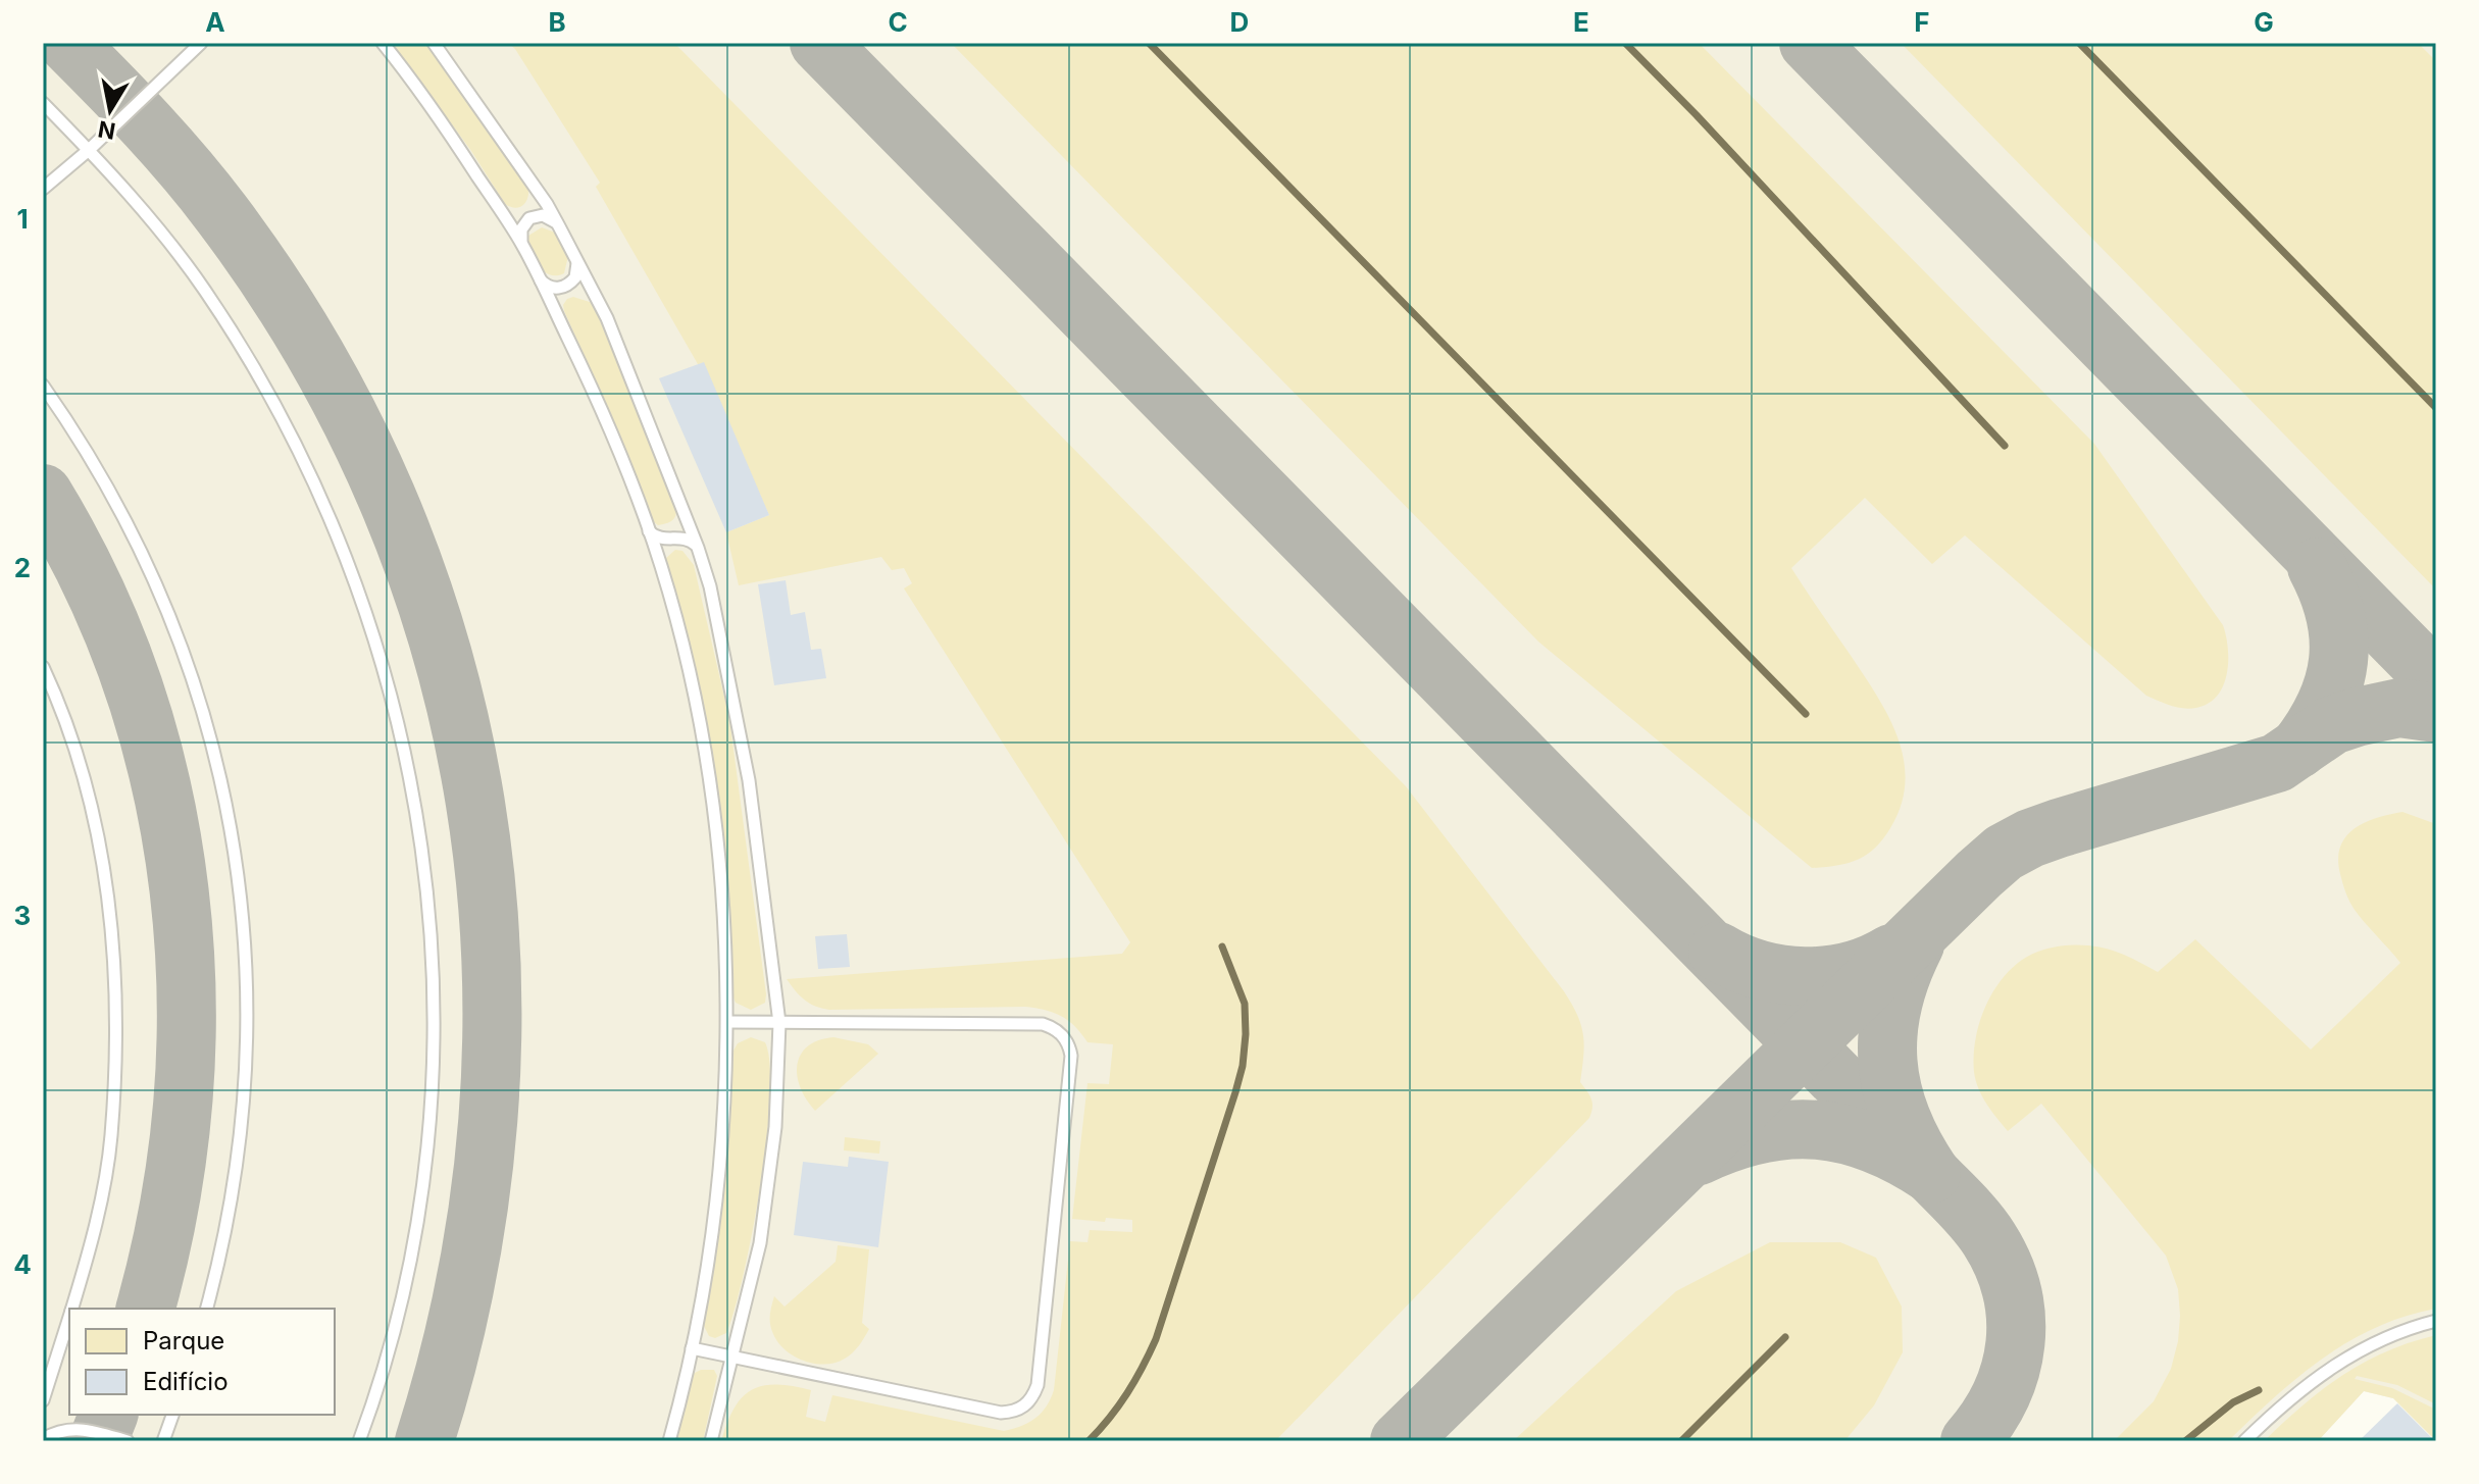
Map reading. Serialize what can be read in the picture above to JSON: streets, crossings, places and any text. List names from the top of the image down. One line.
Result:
{"legend":["Parque","Edifício"],"north":"bottom","grid":{"columns":["A","B","C","D","E","F","G"],"rows":["1","2","3","4"]}}
